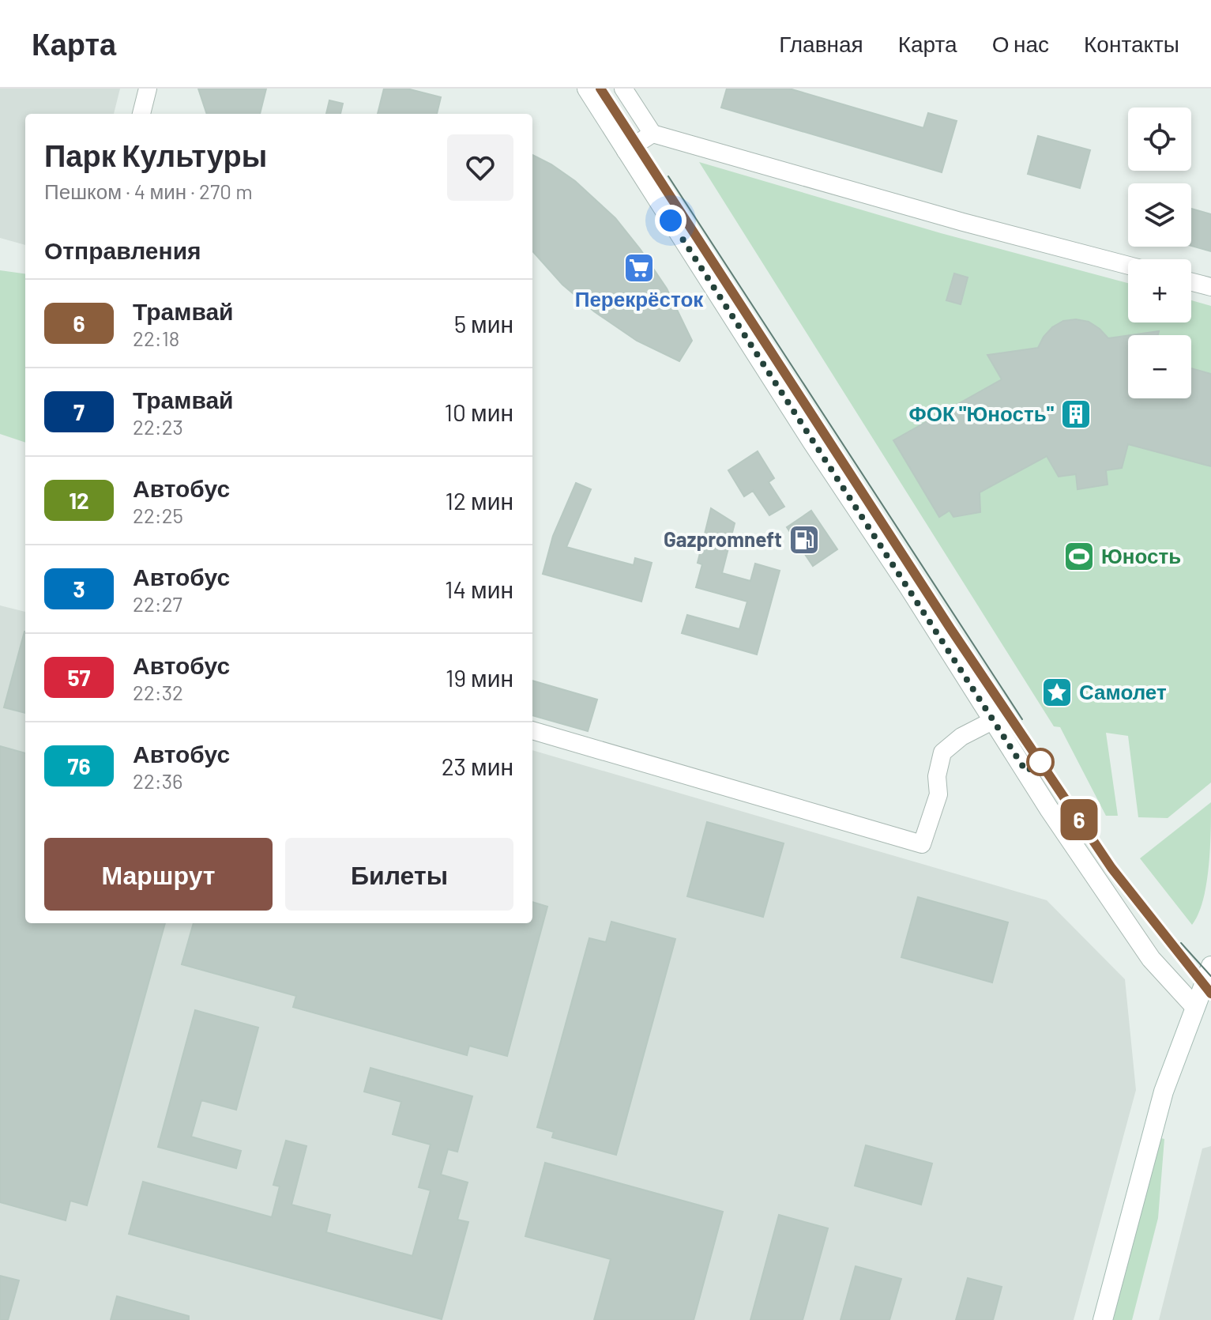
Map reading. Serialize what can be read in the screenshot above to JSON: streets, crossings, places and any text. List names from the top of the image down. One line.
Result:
{"places":{"supermarket":["Перекрёсток"],"building":["ФОК \"Юность\""],"fuel station":["Gazpromneft"],"sports":["Юность"],"place":["Самолет"]},"lines":["tram line 6"],"page":{"header":"Карта","nav":["Главная","Карта","О нас","Контакты"],"on_map":"6","map_buttons":["+","−"],"heading":[["Парк Культуры","Пешком · 4 мин · 270 m"],"Отправления"],"list":[{"mark":"6","name":"Трамвай","note":"22:18","value":"5 мин"},{"mark":"7","name":"Трамвай","note":"22:23","value":"10 мин"},{"mark":"12","name":"Автобус","note":"22:25","value":"12 мин"},{"mark":"3","name":"Автобус","note":"22:27","value":"14 мин"},{"mark":"57","name":"Автобус","note":"22:32","value":"19 мин"},{"mark":"76","name":"Автобус","note":"22:36","value":"23 мин"}],"buttons":["Маршрут","Билеты"]}}
